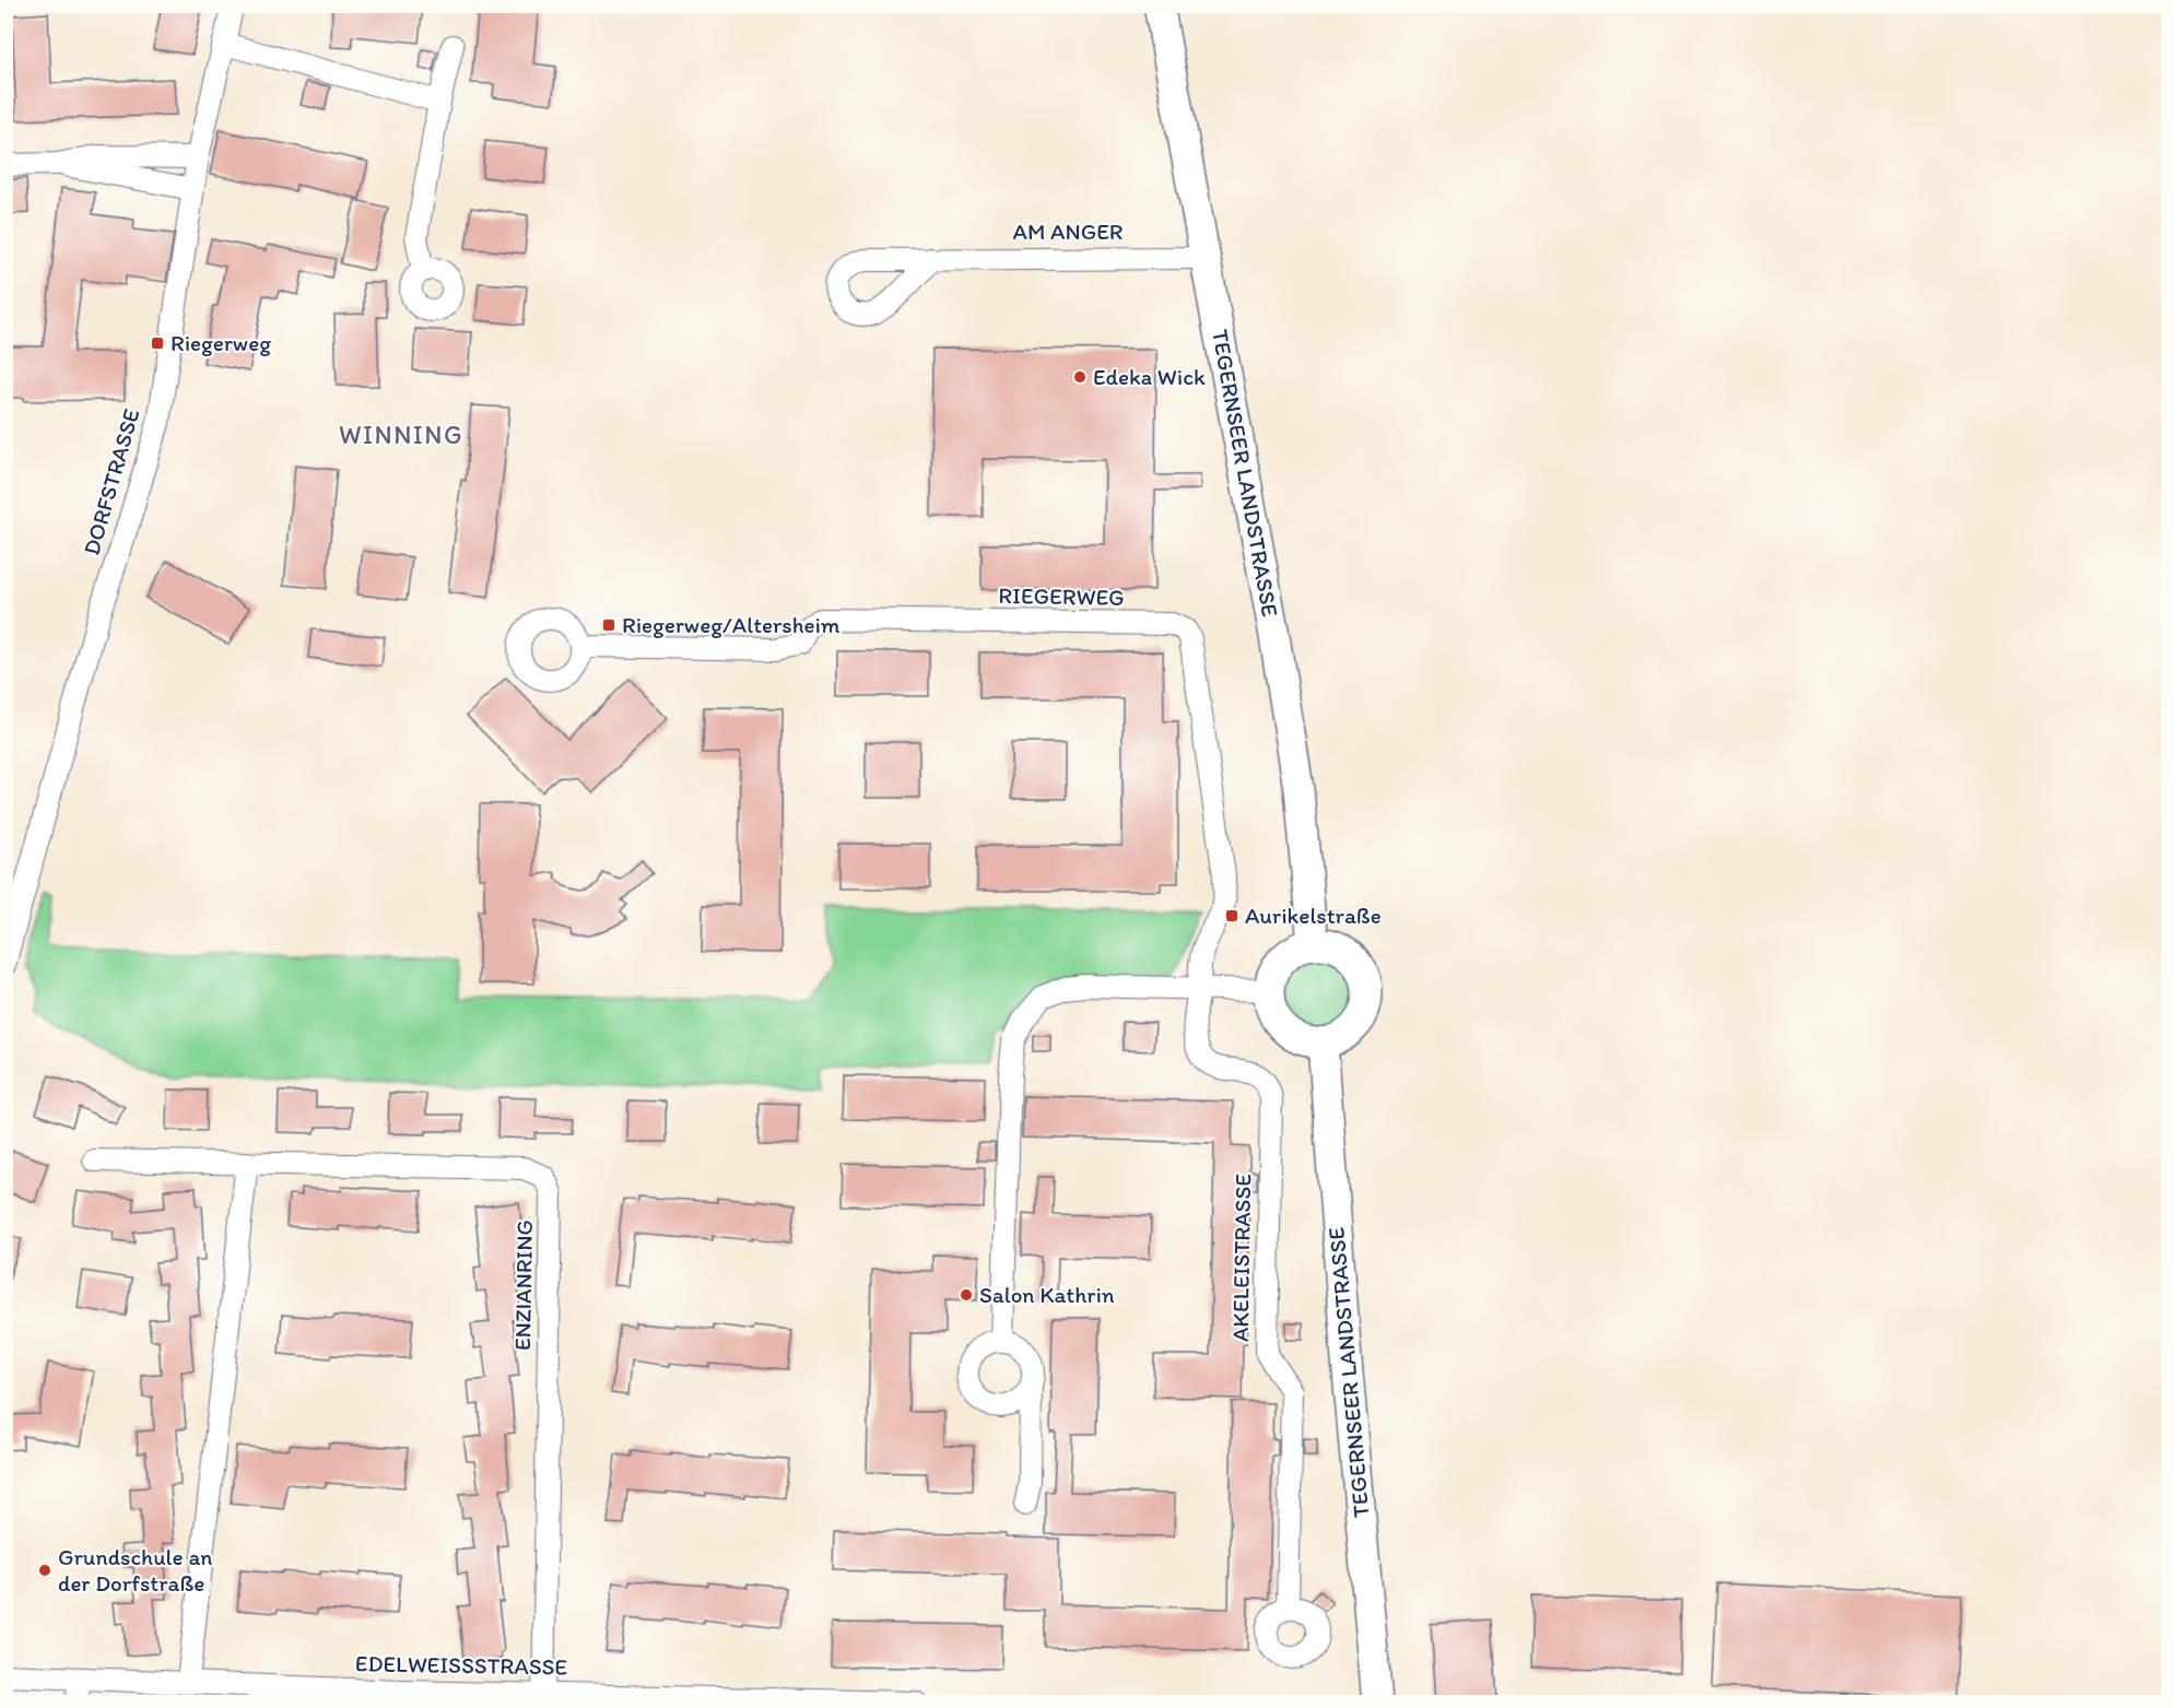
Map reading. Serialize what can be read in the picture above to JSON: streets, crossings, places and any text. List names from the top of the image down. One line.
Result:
{"streets":{"main road":["TEGERNSEER LANDSTRASSE"],"street":["AM ANGER","DORFSTRASSE","RIEGERWEG","AKELEISTRASSE","ENZIANRING","EDELWEISSSTRASSE"]},"crossings":[["AM ANGER","TEGERNSEER LANDSTRASSE"],["RIEGERWEG","AKELEISTRASSE"],["ENZIANRING","EDELWEISSSTRASSE"]],"districts":["WINNING"],"places":{"transit":["Riegerweg","Riegerweg/Altersheim","Aurikelstraße"],"other":["Edeka Wick","Salon Kathrin","Grundschule an der Dorfstraße"]}}
